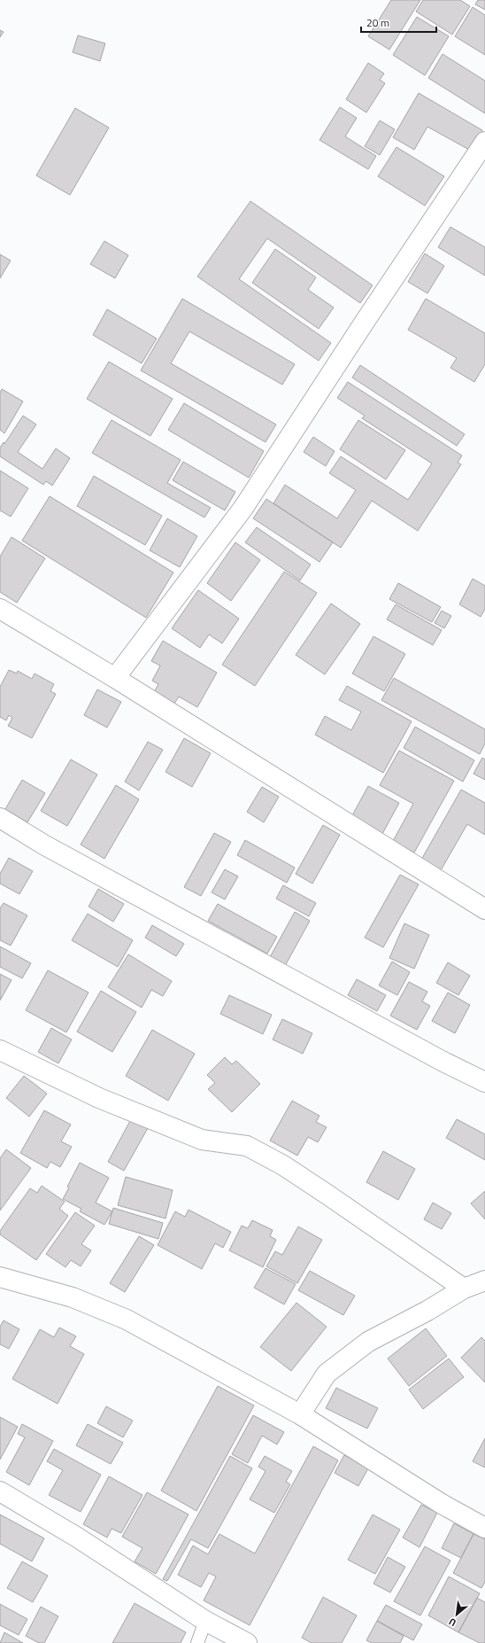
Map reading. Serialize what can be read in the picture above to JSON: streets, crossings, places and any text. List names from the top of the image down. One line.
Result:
{"scale_bar":"20 m","north":"bottom left"}
